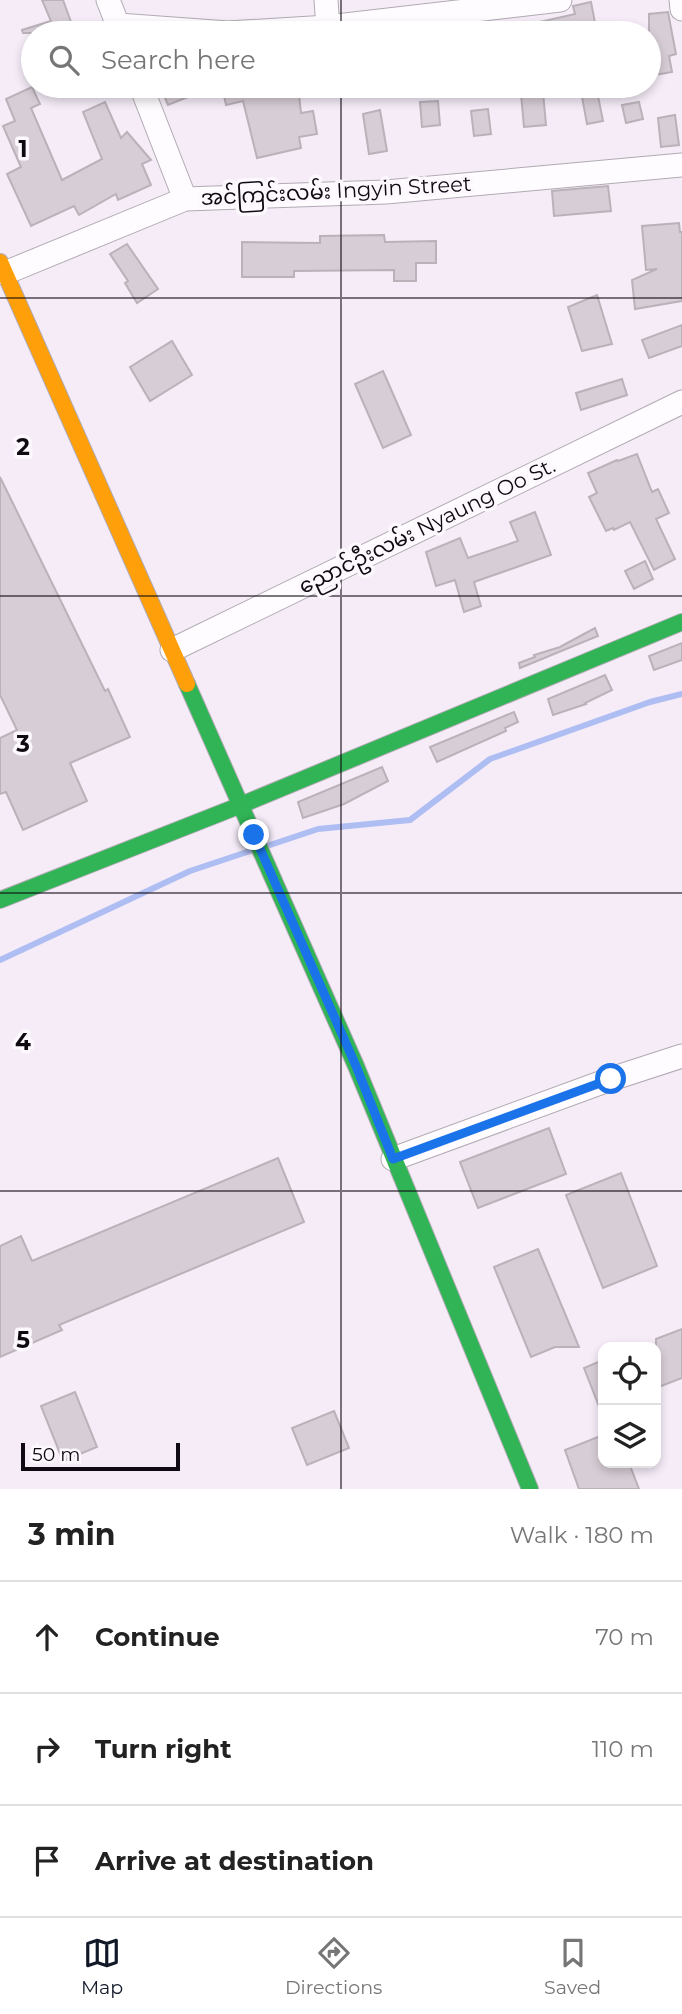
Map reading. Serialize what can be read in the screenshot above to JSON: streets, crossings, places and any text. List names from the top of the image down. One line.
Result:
{"streets":{"street":["အင်ကြင်းလမ်း Ingyin Street","ညောင်ဦးလမ်း Nyaung Oo St."]},"scale_bar":"50 m","page":{"search":"Search here","scale":"50 m","heading":["3 min","Walk · 180 m"],"list":[["Continue","70 m"],["Turn right","110 m"],"Arrive at destination"],"nav":["Map","Directions","Saved"]},"grid":{"rows":["1","2","3","4","5"]}}
